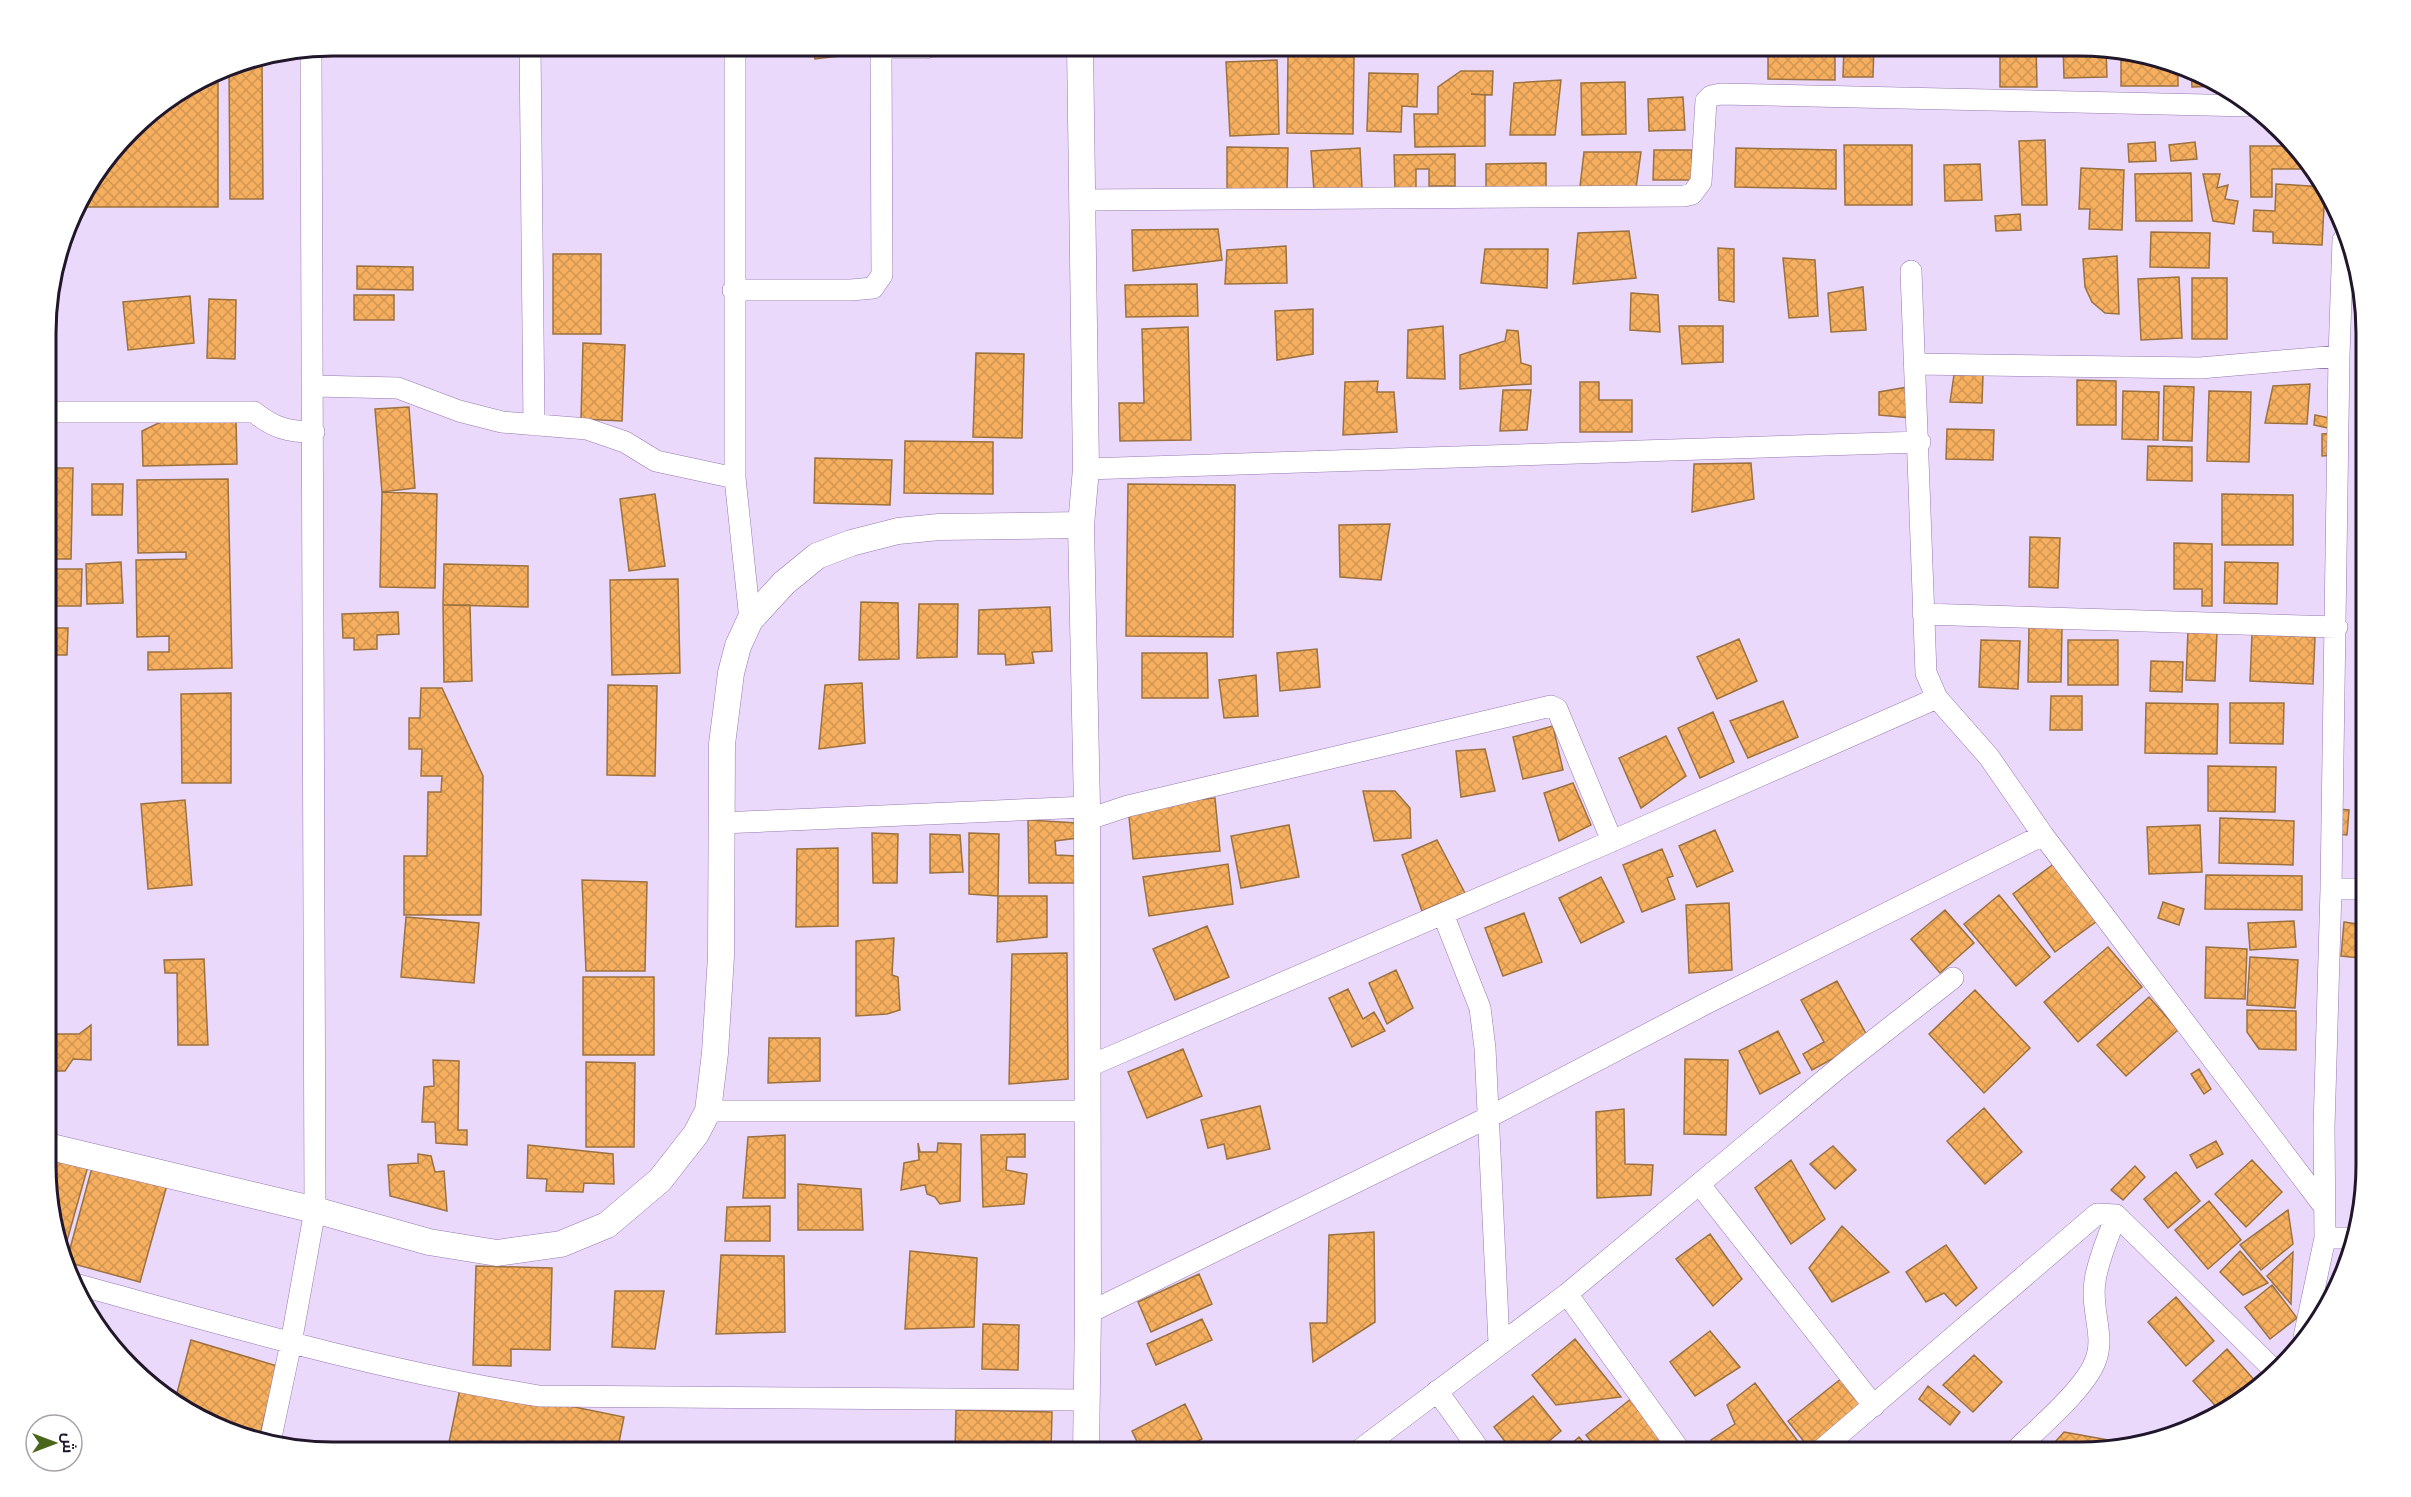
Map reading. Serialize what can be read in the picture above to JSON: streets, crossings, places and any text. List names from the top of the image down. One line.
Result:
{"north":"right"}
